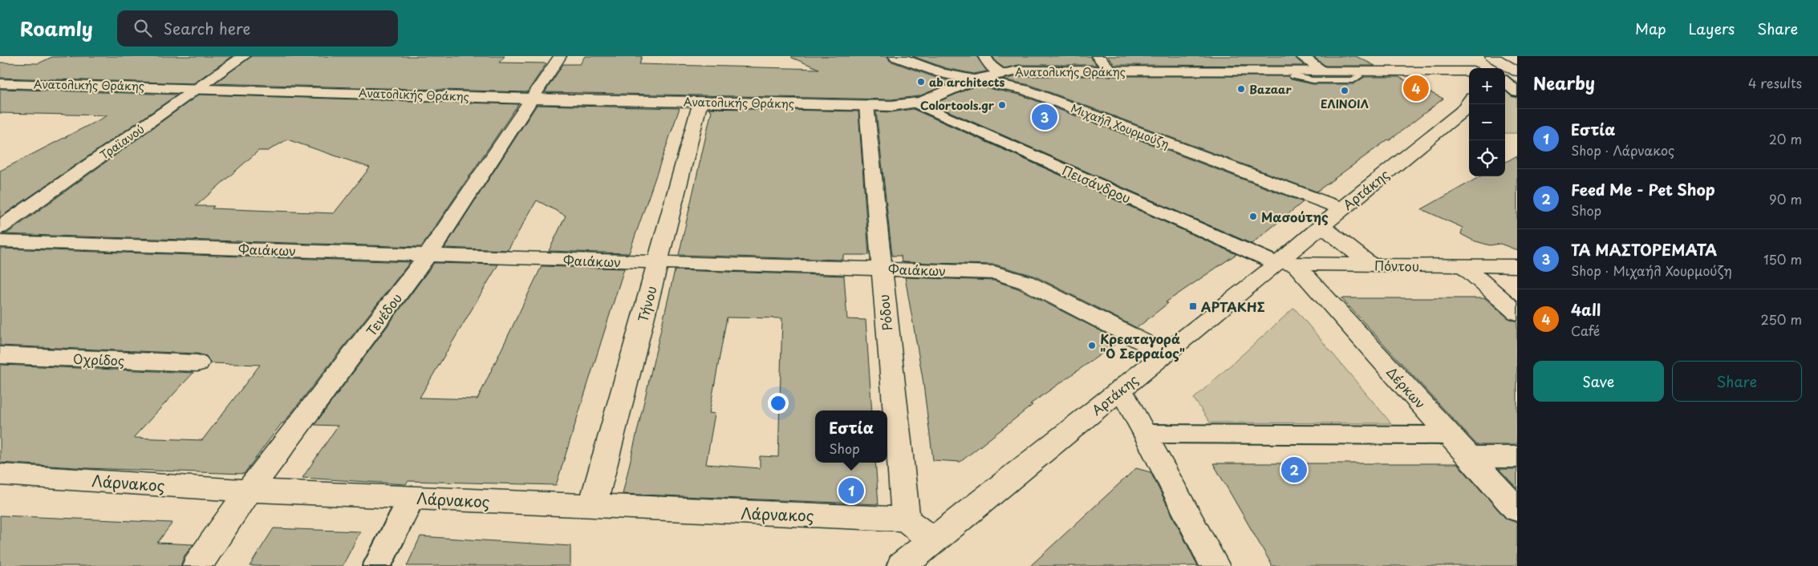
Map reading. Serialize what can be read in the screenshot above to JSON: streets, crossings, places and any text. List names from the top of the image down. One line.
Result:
{"streets":{"street":["Ανατολικής Θράκης","Μιχαήλ Χουρμούζη","Τραϊανού","Πεισάνδρου","Αρτάκης","Φαιάκων","Πόντου","Τήνου","Ρόδου","Τενέδου","Οχρίδος","Δέρκων","Λάρνακος"]},"crossings":[["Ανατολικής Θράκης","Μιχαήλ Χουρμούζη"],["Ανατολικής Θράκης","Τραϊανού"],["Ανατολικής Θράκης","Πεισάνδρου"],["Ανατολικής Θράκης","Τήνου"],["Ανατολικής Θράκης","Ρόδου"],["Ανατολικής Θράκης","Τενέδου"],["Μιχαήλ Χουρμούζη","Αρτάκης"],["Πεισάνδρου","Αρτάκης"],["Πεισάνδρου","Πόντου"],["Πεισάνδρου","Δέρκων"],["Αρτάκης","Φαιάκων"],["Αρτάκης","Πόντου"],["Αρτάκης","Δέρκων"],["Φαιάκων","Τήνου"],["Φαιάκων","Ρόδου"],["Φαιάκων","Τενέδου"],["Πόντου","Δέρκων"],["Τήνου","Λάρνακος"],["Ρόδου","Λάρνακος"],["Τενέδου","Λάρνακος"]],"places":{"other":["ab architects","Bazaar","ΕΛΙΝΟΙΛ","Colortools.gr","Μασούτης","Κρεαταγορά \"Ο Σερραίος\""],"transit":["ΑΡΤΑΚΗΣ"]},"page":{"header":"Roamly","search":"Search here","nav":["Map","Layers","Share"],"heading":["Nearby","4 results"],"map_buttons":["+","−"],"pins":["4","3","2","1"],"list":[{"mark":"1","name":"Εστία","note":"Shop · Λάρνακος","value":"20 m"},{"mark":"2","name":"Feed Me - Pet Shop","note":"Shop","value":"90 m"},{"mark":"3","name":"ΤΑ ΜΑΣΤΟΡΕΜΑΤΑ","note":"Shop · Μιχαήλ Χουρμούζη","value":"150 m"},{"mark":"4","name":"4all","note":"Café","value":"250 m"}],"buttons":["Save","Share"],"popup":["Εστία","Shop"]}}
